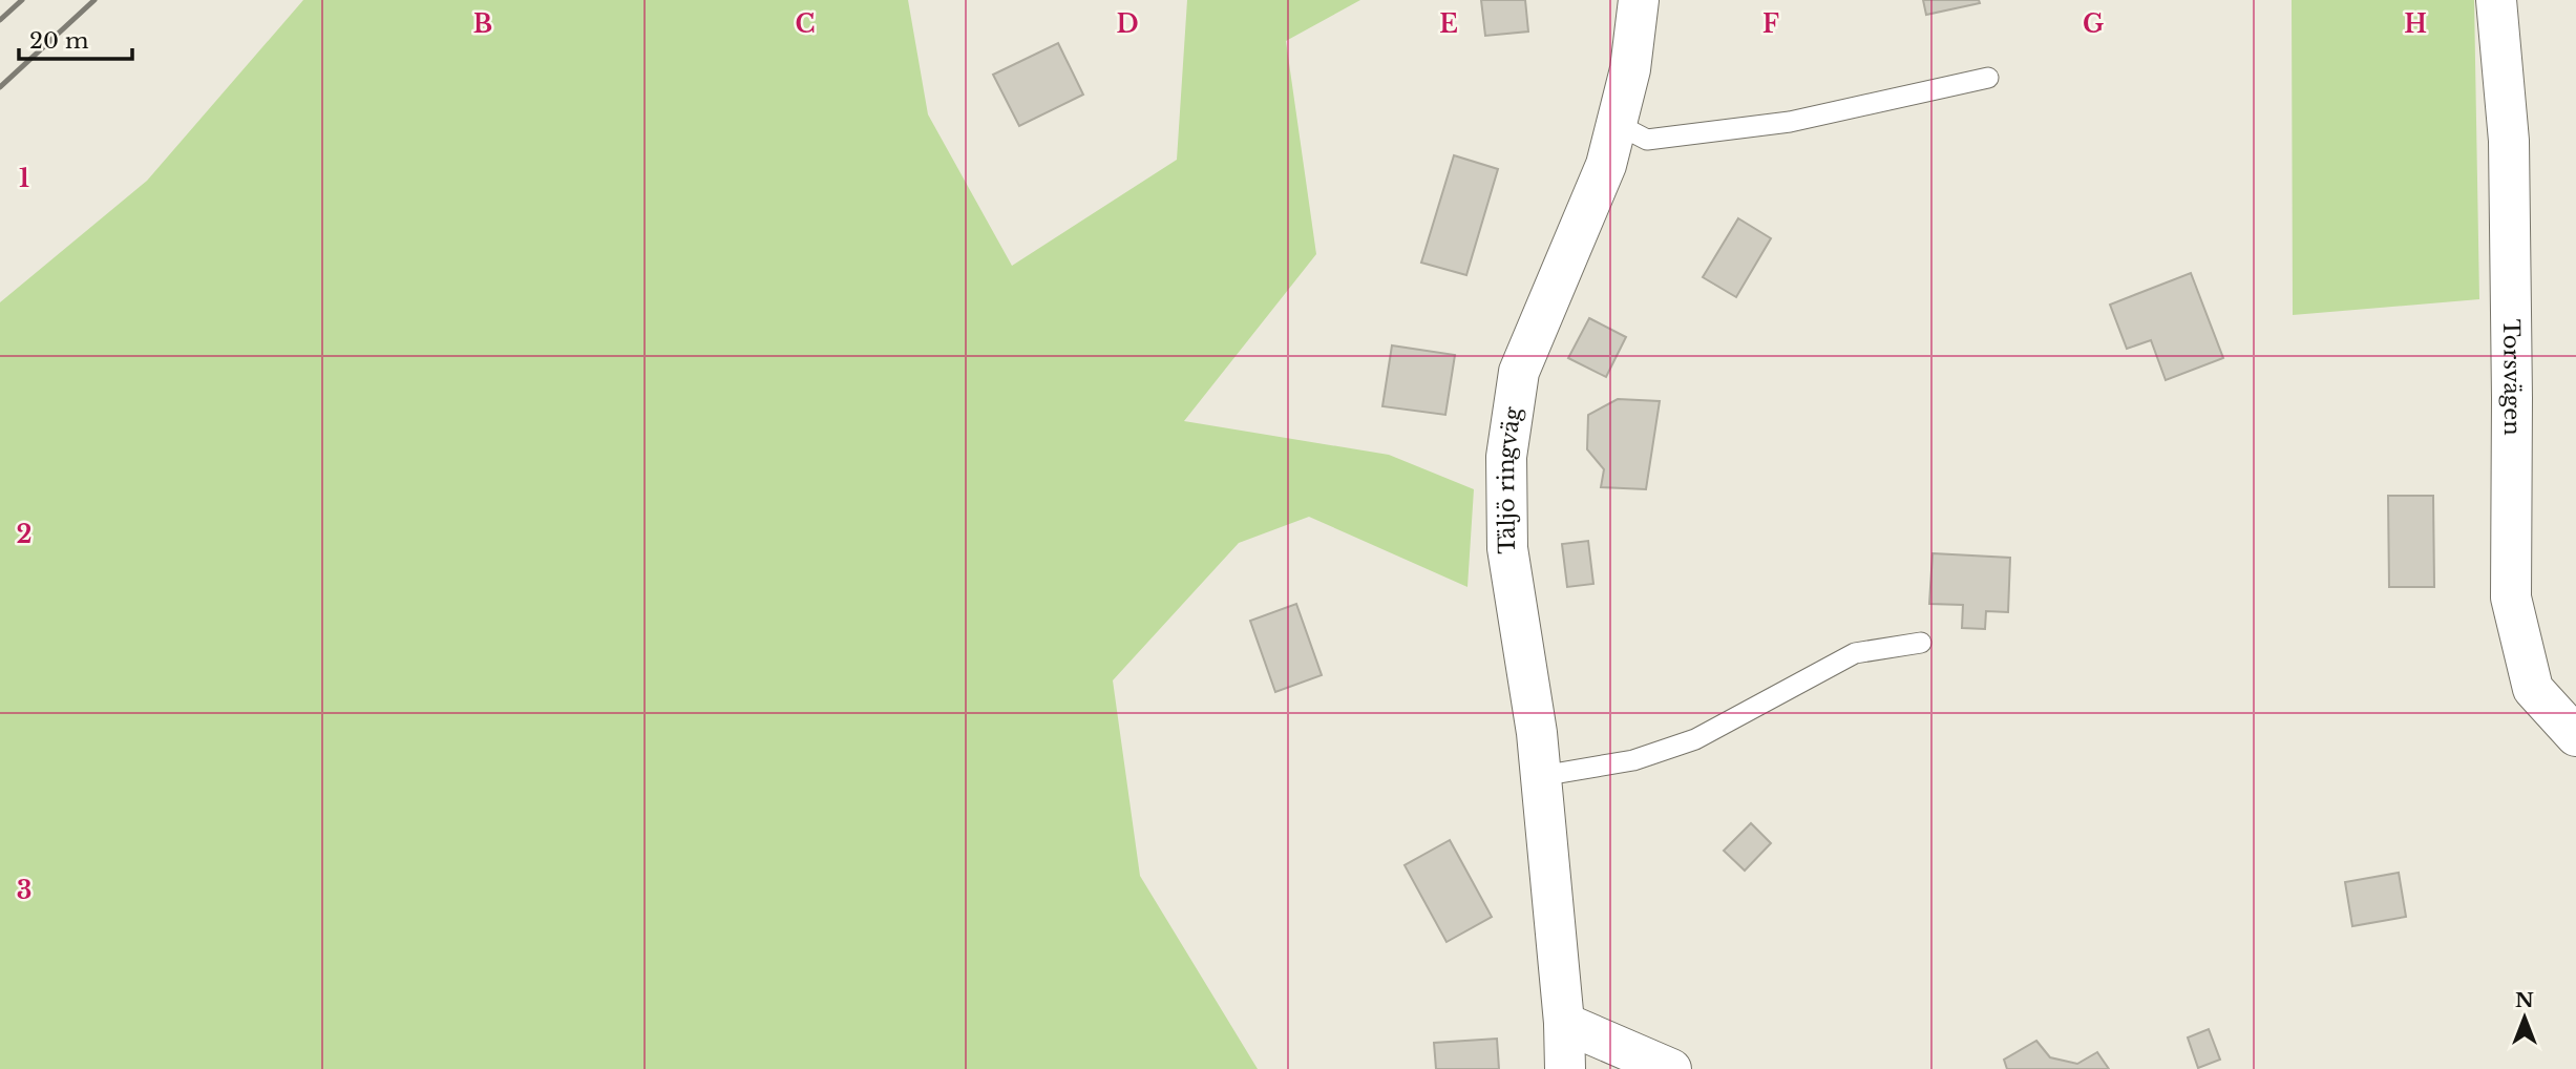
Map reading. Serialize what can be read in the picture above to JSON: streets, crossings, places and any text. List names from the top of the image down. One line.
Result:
{"streets":{"street":["Torsvägen","Täljö ringväg"]},"scale_bar":"20 m","north":"top","grid":{"columns":["B","C","D","E","F","G","H"],"rows":["1","2","3"]}}
